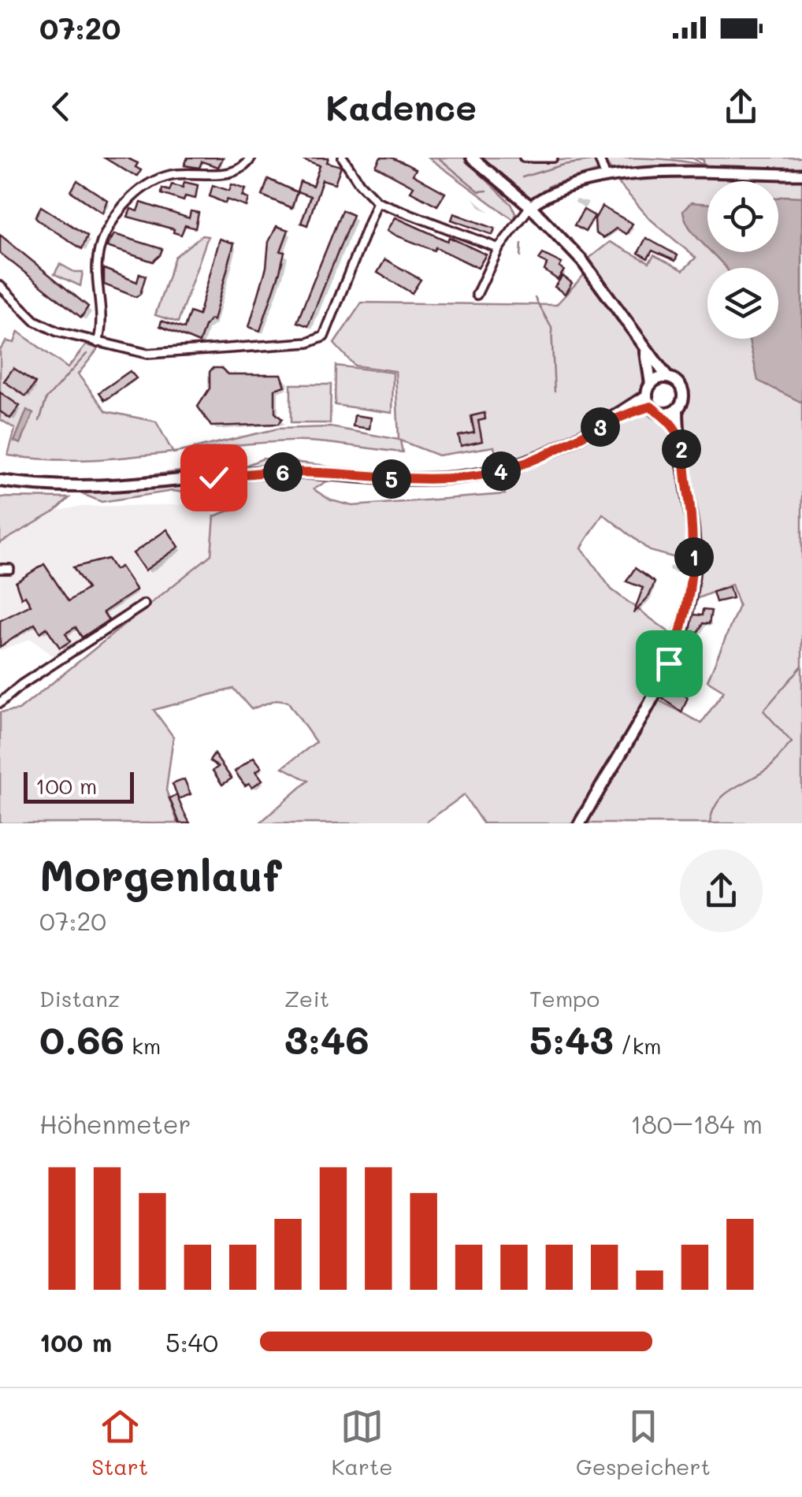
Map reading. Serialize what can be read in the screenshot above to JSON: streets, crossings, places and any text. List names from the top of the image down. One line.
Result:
{"scale_bar":"100 m","page":{"status":"07:20","header":"Kadence","pins":["3","2","4","6","5","1"],"scale":"100 m","heading":["Morgenlauf","07:20"],"stats":[["Distanz","0.66 km"],["Zeit","3:46"],["Tempo","5:43 /km"]],"chart":["Höhenmeter","180–184 m"],"list":[{"name":"100 m","note":"5:40"}],"tabs":["Start","Karte","Gespeichert"]}}
